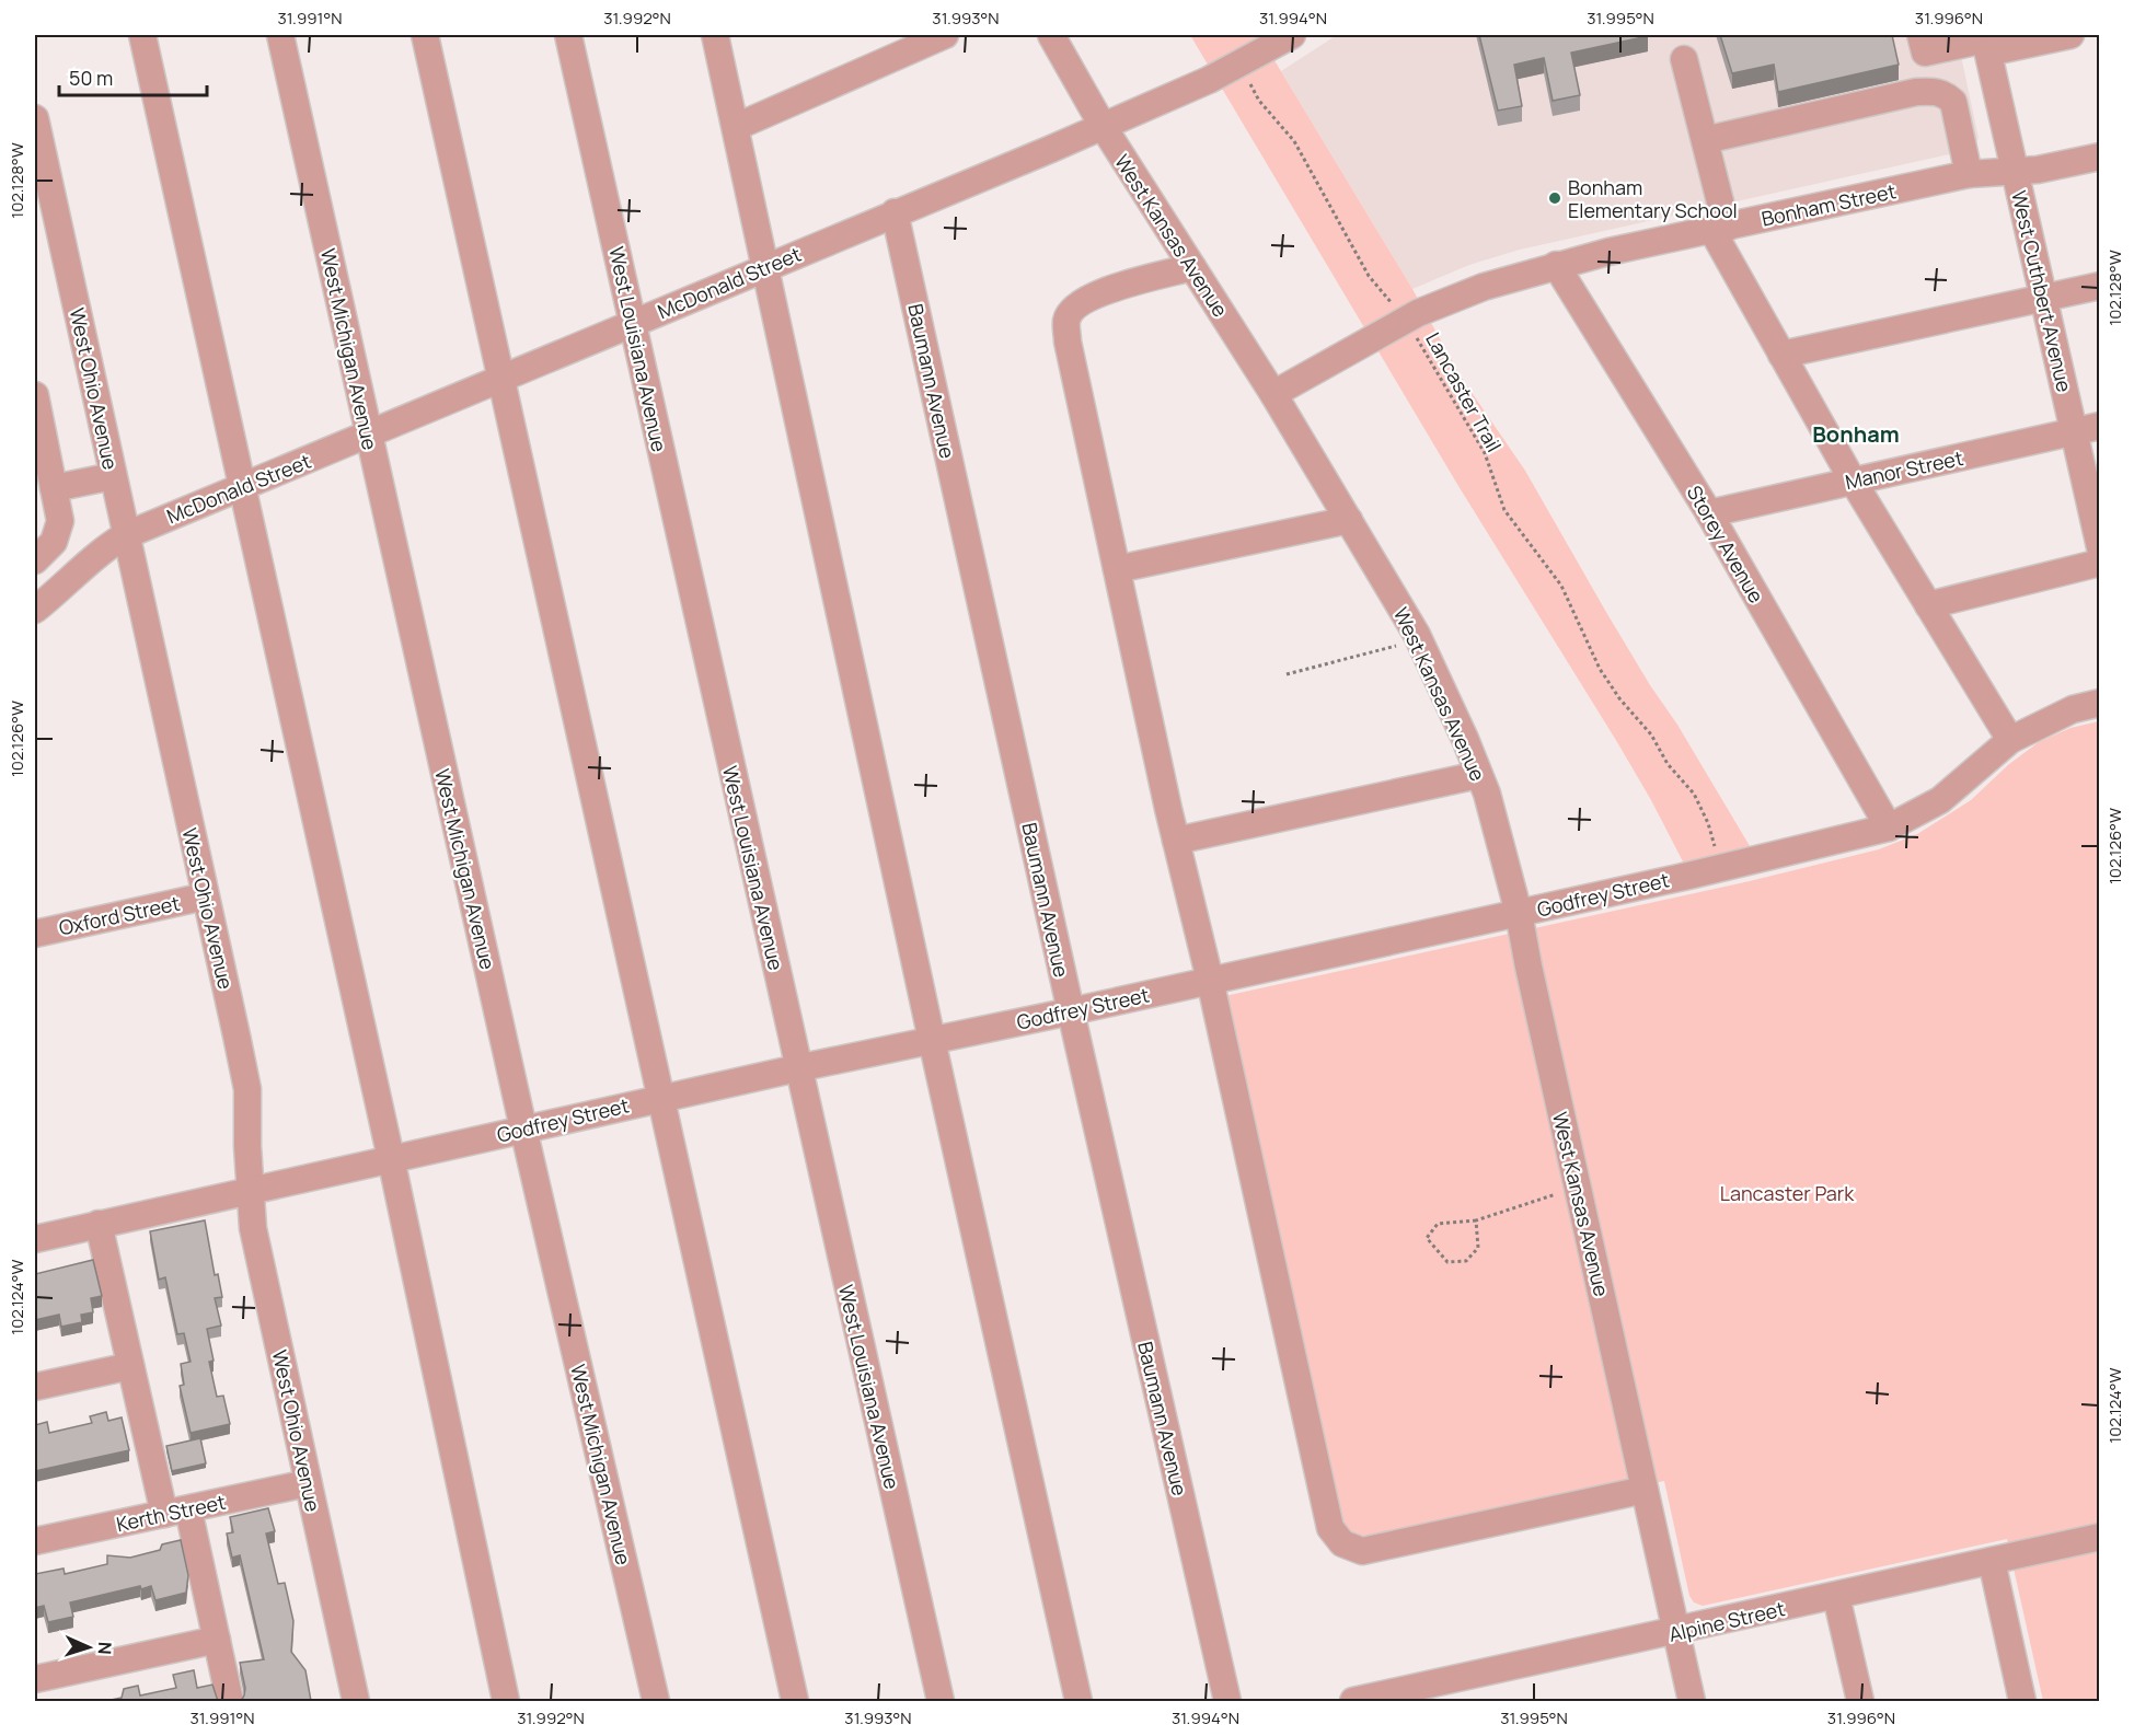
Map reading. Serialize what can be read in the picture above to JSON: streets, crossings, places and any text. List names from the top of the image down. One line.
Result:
{"streets":{"street":["Bonham Street","West Kansas Avenue","McDonald Street","West Cuthbert Avenue","West Michigan Avenue","West Louisiana Avenue","Baumann Avenue","West Ohio Avenue","Manor Street","Storey Avenue","Godfrey Street","Oxford Street","Kerth Street","Alpine Street"],"path":["Lancaster Trail"]},"crossings":[["Bonham Street","West Kansas Avenue"],["Bonham Street","West Cuthbert Avenue"],["Bonham Street","Lancaster Trail"],["Bonham Street","Storey Avenue"],["West Kansas Avenue","McDonald Street"],["West Kansas Avenue","Godfrey Street"],["West Kansas Avenue","Alpine Street"],["McDonald Street","West Michigan Avenue"],["McDonald Street","West Louisiana Avenue"],["McDonald Street","Baumann Avenue"],["McDonald Street","West Ohio Avenue"],["McDonald Street","Lancaster Trail"],["West Cuthbert Avenue","Manor Street"],["West Michigan Avenue","Godfrey Street"],["West Louisiana Avenue","Godfrey Street"],["Baumann Avenue","Godfrey Street"],["West Ohio Avenue","Godfrey Street"],["West Ohio Avenue","Oxford Street"],["West Ohio Avenue","Kerth Street"],["Lancaster Trail","Godfrey Street"],["Manor Street","Storey Avenue"],["Storey Avenue","Godfrey Street"]],"districts":["Bonham"],"parks":["Lancaster Park"],"places":["Bonham Elementary School"],"scale_bar":"50 m","north":"right","coordinates":["31.991°N","31.992°N","31.993°N","31.994°N","31.995°N","31.996°N","102.128°W","102.126°W","102.124°W"]}
